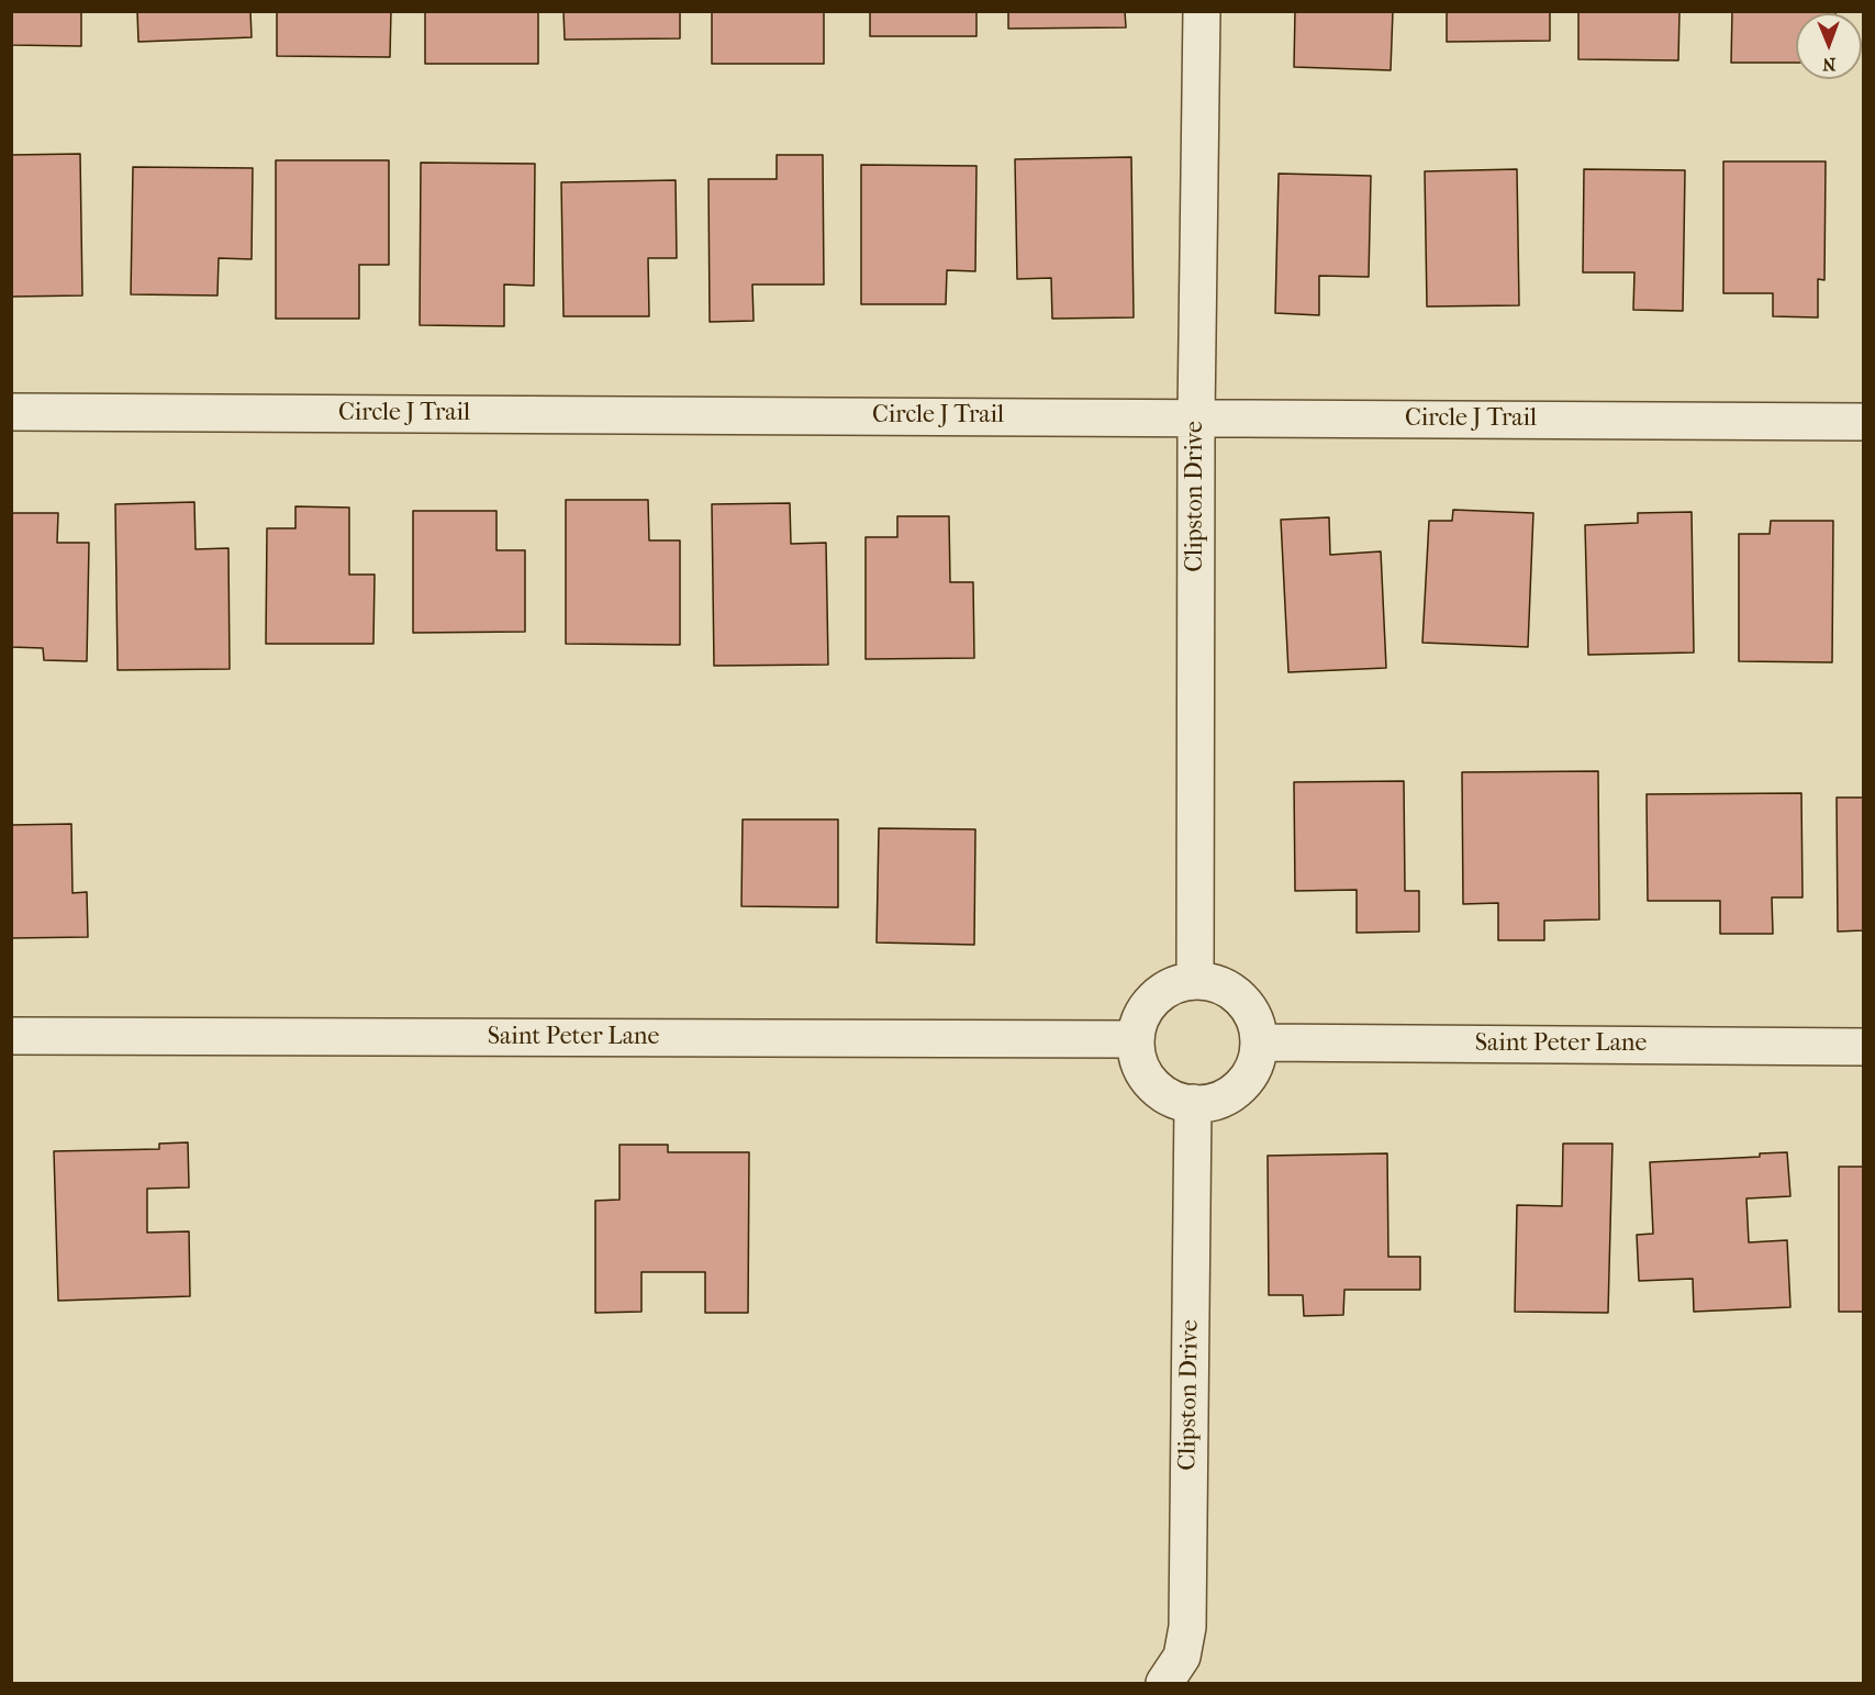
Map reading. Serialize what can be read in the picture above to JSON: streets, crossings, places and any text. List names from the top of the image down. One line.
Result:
{"streets":{"street":["Circle J Trail","Clipston Drive","Saint Peter Lane"]},"crossings":[["Circle J Trail","Clipston Drive"],["Clipston Drive","Saint Peter Lane"]],"north":"bottom"}
